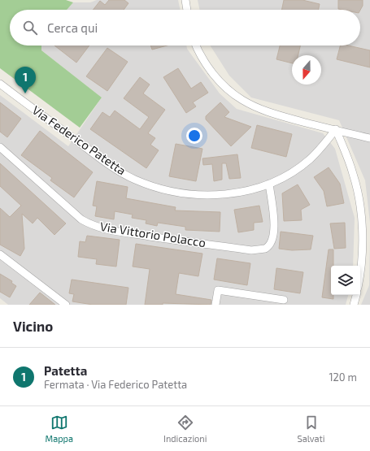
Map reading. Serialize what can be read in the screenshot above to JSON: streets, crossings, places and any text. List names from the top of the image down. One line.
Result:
{"streets":{"street":["Via Federico Patetta","Via Vittorio Polacco"]},"crossings":[["Via Federico Patetta","Via Vittorio Polacco"]],"north":"bottom","page":{"search":"Cerca qui","pins":"1","heading":"Vicino","list":[{"mark":"1","name":"Patetta","note":"Fermata · Via Federico Patetta","value":"120 m"}],"nav":["Mappa","Indicazioni","Salvati"]}}
